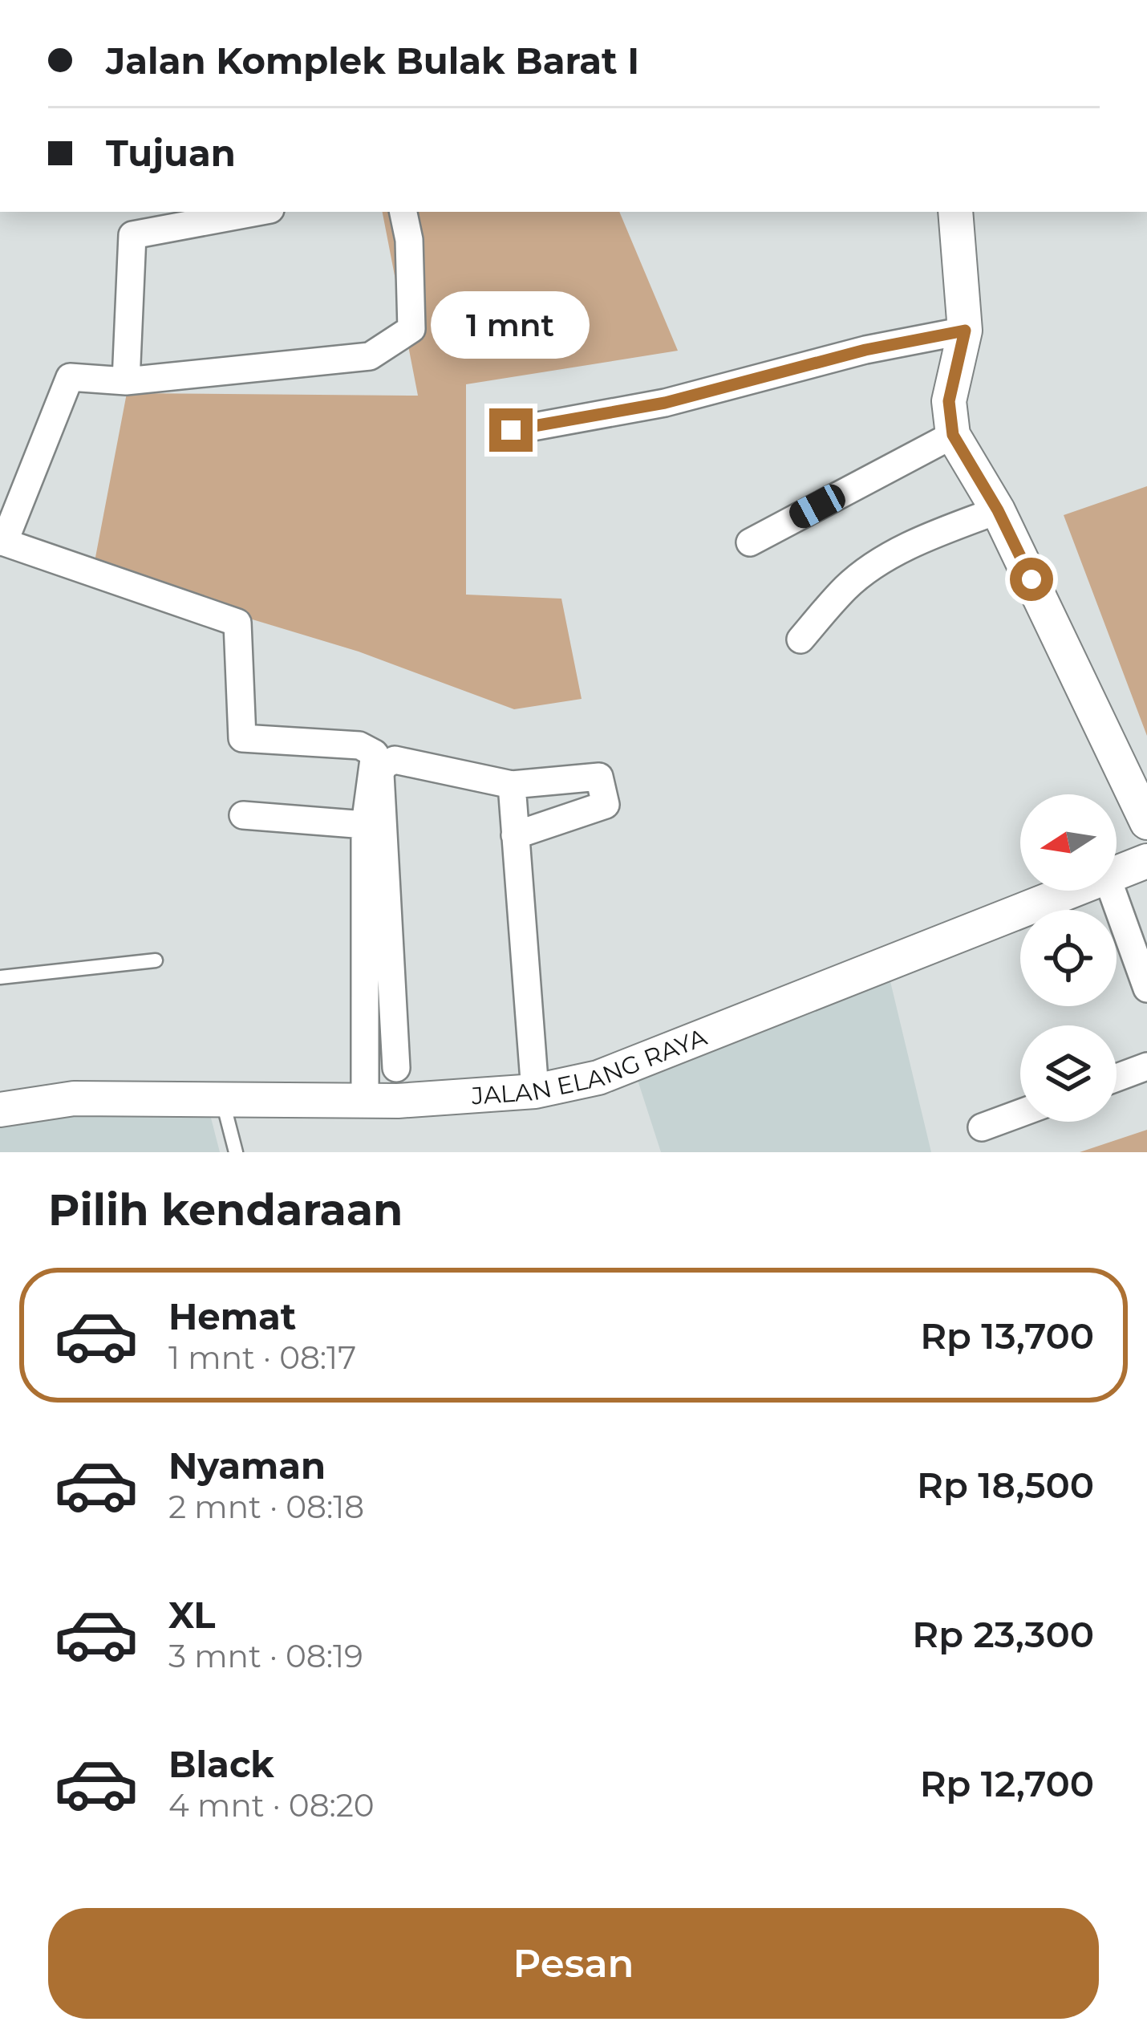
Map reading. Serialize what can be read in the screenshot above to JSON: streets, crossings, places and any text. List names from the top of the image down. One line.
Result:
{"streets":{"street":["JALAN ELANG RAYA"]},"north":"left","page":{"banner":["Jalan Komplek Bulak Barat I","Tujuan"],"bubble":"1 mnt","heading":"Pilih kendaraan","list":[{"name":"Hemat","note":"1 mnt · 08:17","value":"Rp 13,700"},{"name":"Nyaman","note":"2 mnt · 08:18","value":"Rp 18,500"},{"name":"XL","note":"3 mnt · 08:19","value":"Rp 23,300"},{"name":"Black","note":"4 mnt · 08:20","value":"Rp 12,700"}],"buttons":"Pesan"}}
